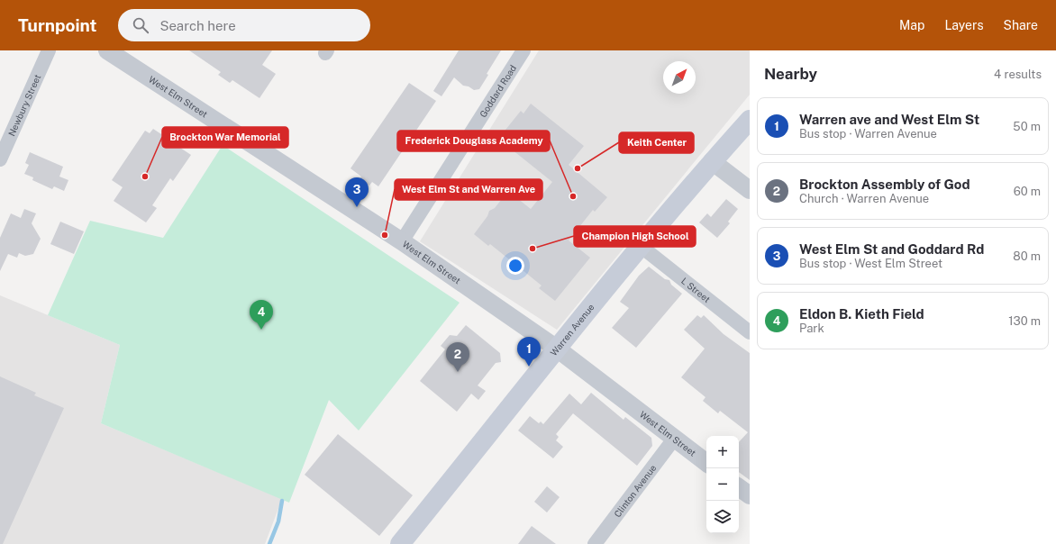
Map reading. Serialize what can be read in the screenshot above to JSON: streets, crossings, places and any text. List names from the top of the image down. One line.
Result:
{"streets":{"main road":["Warren Avenue"],"street":["Goddard Road","West Elm Street","Newbury Street","L Street","Clinton Avenue"]},"crossings":[["Goddard Road","West Elm Street"],["West Elm Street","Warren Avenue"],["West Elm Street","Clinton Avenue"],["L Street","Warren Avenue"]],"places":["Keith Center","Brockton War Memorial","Frederick Douglass Academy","West Elm St and Warren Ave","Champion High School"],"north":"top right","page":{"header":"Turnpoint","search":"Search here","nav":["Map","Layers","Share"],"heading":["Nearby","4 results"],"list":[{"mark":"1","name":"Warren ave and West Elm St","note":"Bus stop · Warren Avenue","value":"50 m"},{"mark":"2","name":"Brockton Assembly of God","note":"Church · Warren Avenue","value":"60 m"},{"mark":"3","name":"West Elm St and Goddard Rd","note":"Bus stop · West Elm Street","value":"80 m"},{"mark":"4","name":"Eldon B. Kieth Field","note":"Park","value":"130 m"}],"pins":["3","4","1","2"],"map_buttons":["+","−"]}}
